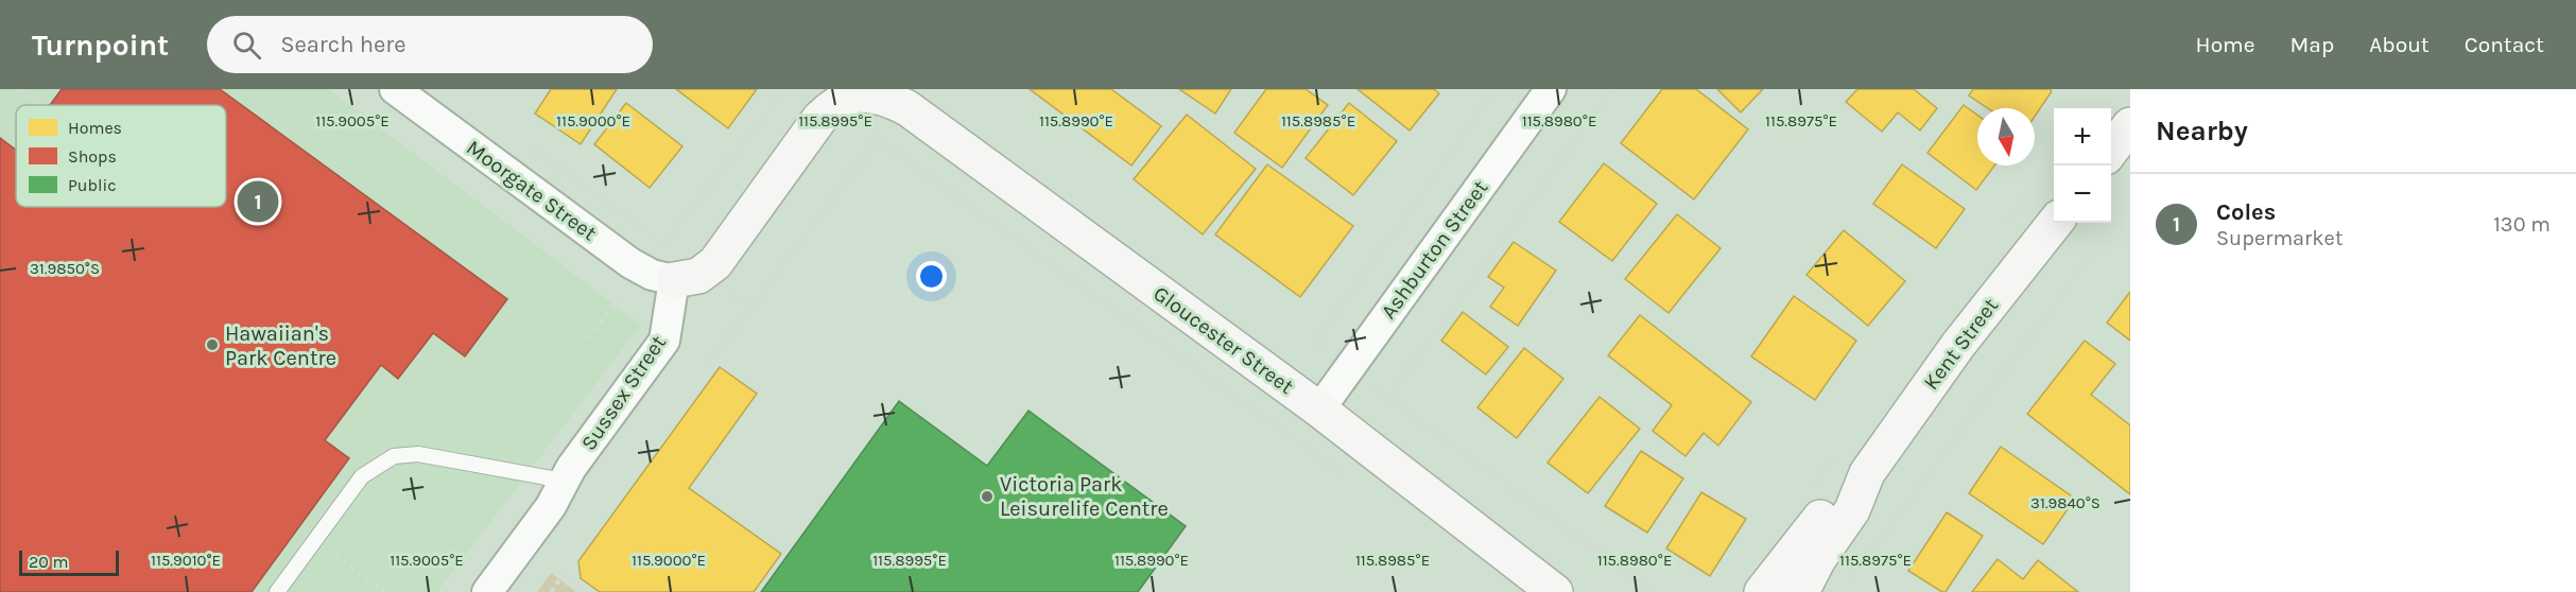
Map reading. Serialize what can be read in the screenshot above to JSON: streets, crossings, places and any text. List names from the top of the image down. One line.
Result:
{"streets":{"street":["Moorgate Street","Ashburton Street","Gloucester Street","Kent Street","Sussex Street"]},"crossings":[["Moorgate Street","Sussex Street"],["Ashburton Street","Gloucester Street"]],"places":["Hawaiian's Park Centre","Victoria Park Leisurelife Centre"],"legend":["Homes","Shops","Public"],"scale_bar":"20 m","north":"bottom","page":{"header":"Turnpoint","search":"Search here","nav":["Home","Map","About","Contact"],"heading":"Nearby","map_buttons":["+","−"],"list":[{"mark":"1","name":"Coles","note":"Supermarket","value":"130 m"}],"pins":"1","scale":"20 m"},"coordinates":["115.9005°E","115.9000°E","115.8995°E","115.8990°E","115.8985°E","115.8980°E","115.8975°E","31.9850°S","31.9840°S","115.9010°E"]}
